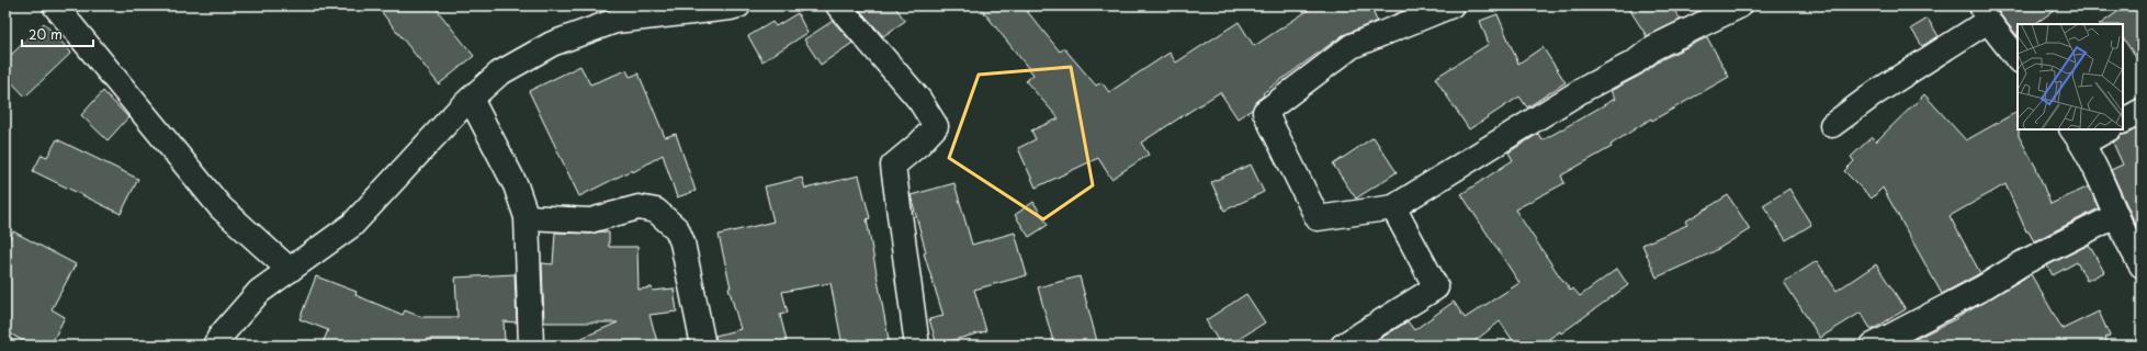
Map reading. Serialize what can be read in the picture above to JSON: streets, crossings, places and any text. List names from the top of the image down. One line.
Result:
{"scale_bar":"20 m"}
